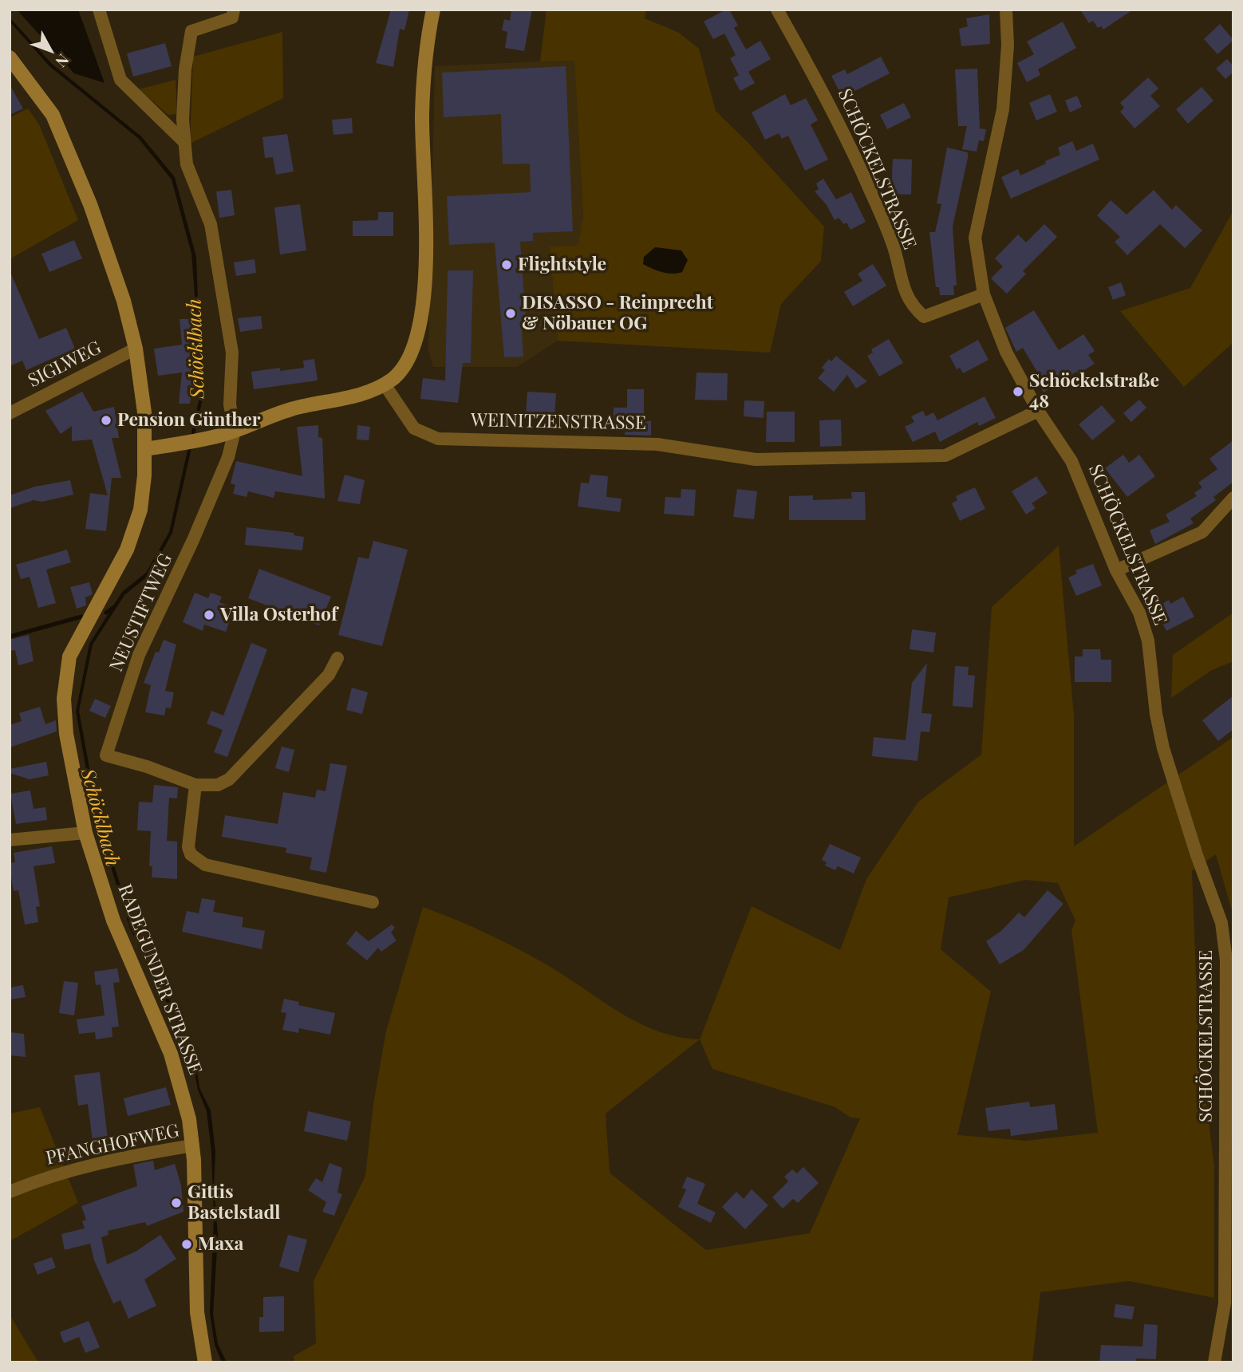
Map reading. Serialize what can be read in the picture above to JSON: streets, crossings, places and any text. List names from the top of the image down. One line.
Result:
{"streets":{"main road":["RADEGUNDER STRASSE"],"street":["SCHÖCKELSTRASSE","SIGLWEG","WEINITZENSTRASSE","NEUSTIFTWEG","PFANGHOFWEG"]},"crossings":[["SCHÖCKELSTRASSE","WEINITZENSTRASSE"],["SIGLWEG","RADEGUNDER STRASSE"],["RADEGUNDER STRASSE","PFANGHOFWEG"]],"water":["Schöcklbach"],"places":["Flightstyle","DISASSO - Reinprecht & Nöbauer OG","Schöckelstraße 48","Pension Günther","Villa Osterhof","Gittis Bastelstadl","Maxa"],"north":"bottom right"}
